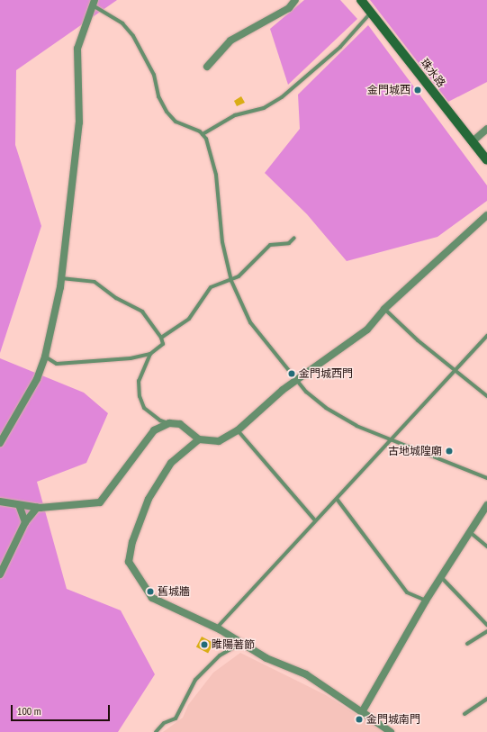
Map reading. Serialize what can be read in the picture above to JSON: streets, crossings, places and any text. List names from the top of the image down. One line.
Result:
{"streets":{"main road":["珠水路"]},"places":["金門城西","金門城西門","古地城隍廟","舊城牆","睢陽著節","金門城南門"],"scale_bar":"100 m"}
